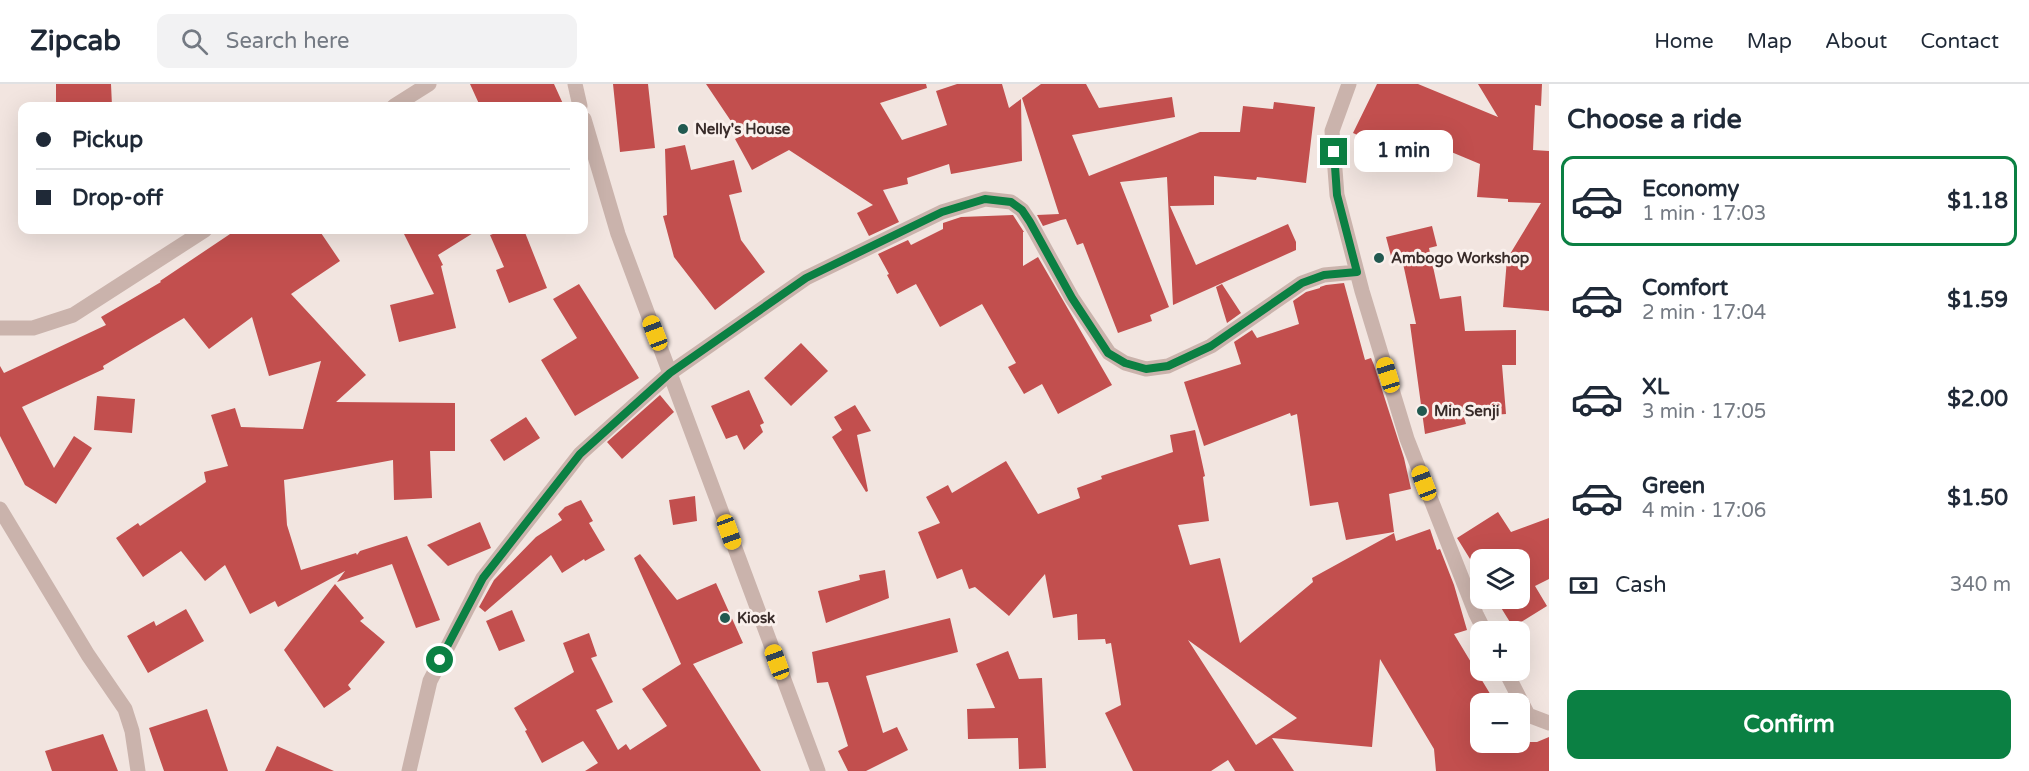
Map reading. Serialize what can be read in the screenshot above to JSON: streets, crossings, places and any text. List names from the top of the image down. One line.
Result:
{"places":["Nelly's House","Ambogo Workshop","Min Senji","Kiosk"],"page":{"header":"Zipcab","search":"Search here","nav":["Home","Map","About","Contact"],"heading":"Choose a ride","banner":["Pickup","Drop-off"],"bubble":"1 min","list":[{"name":"Economy","note":"1 min · 17:03","value":"$1.18"},{"name":"Comfort","note":"2 min · 17:04","value":"$1.59"},{"name":"XL","note":"3 min · 17:05","value":"$2.00"},{"name":"Green","note":"4 min · 17:06","value":"$1.50"}],"map_buttons":["+","−"],"pay":["Cash","340 m"],"buttons":"Confirm"}}
